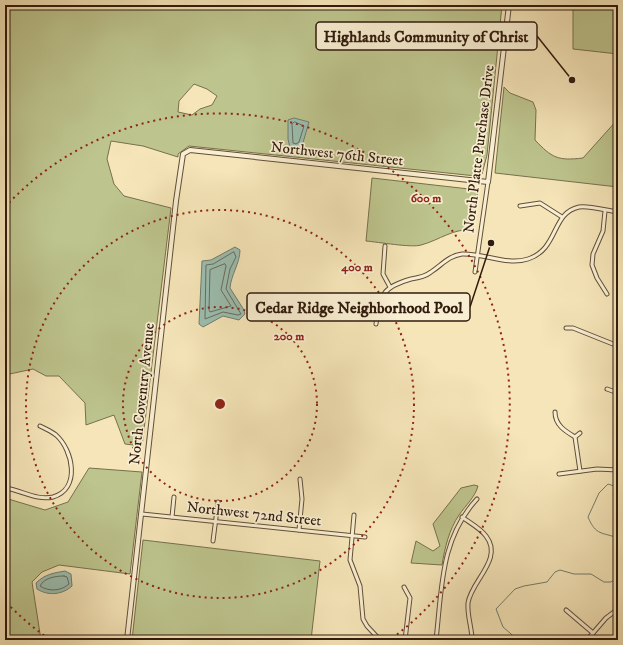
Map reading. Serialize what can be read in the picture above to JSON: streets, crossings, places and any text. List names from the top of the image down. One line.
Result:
{"streets":{"street":["North Platte Purchase Drive","Northwest 76th Street","North Coventry Avenue","Northwest 72nd Street"]},"crossings":[["North Platte Purchase Drive","Northwest 76th Street"],["Northwest 76th Street","North Coventry Avenue"],["North Coventry Avenue","Northwest 72nd Street"]],"places":["Highlands Community of Christ","Cedar Ridge Neighborhood Pool"],"rings":["600 m","400 m","200 m"]}
